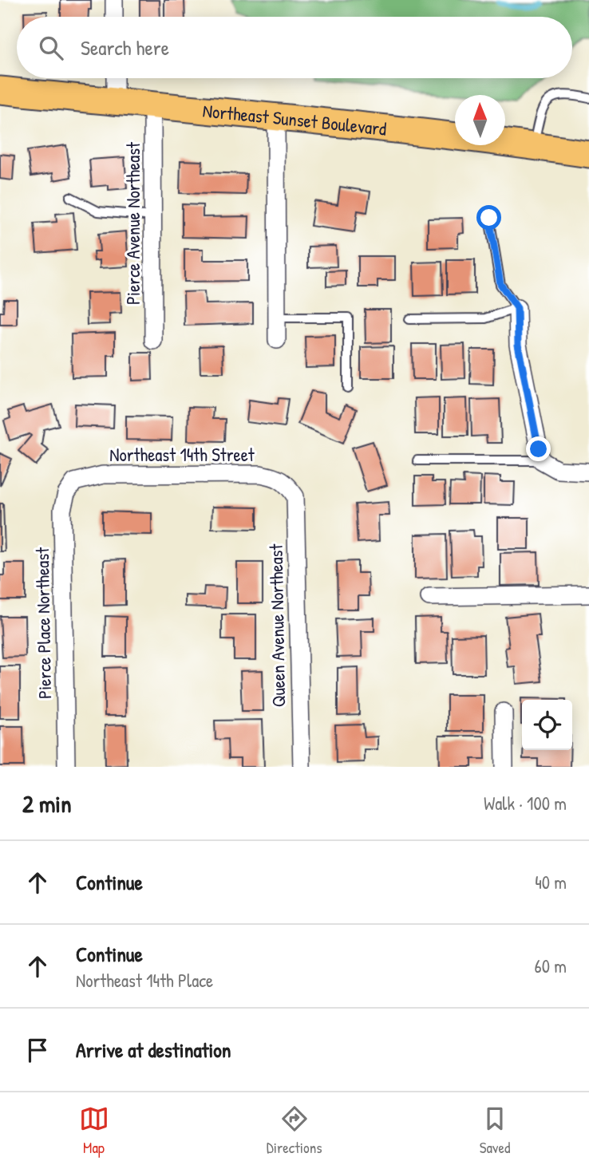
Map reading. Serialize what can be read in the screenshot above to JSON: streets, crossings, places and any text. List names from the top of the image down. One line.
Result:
{"streets":{"main road":["Northeast Sunset Boulevard"],"street":["Pierce Avenue Northeast","Northeast 14th Street","Pierce Place Northeast","Queen Avenue Northeast"]},"crossings":[["Northeast Sunset Boulevard","Pierce Avenue Northeast"],["Northeast 14th Street","Pierce Place Northeast"],["Northeast 14th Street","Queen Avenue Northeast"]],"north":"top","page":{"search":"Search here","heading":["2 min","Walk · 100 m"],"list":[["Continue","40 m"],["Continue","Northeast 14th Place","60 m"],"Arrive at destination"],"nav":["Map","Directions","Saved"]}}
